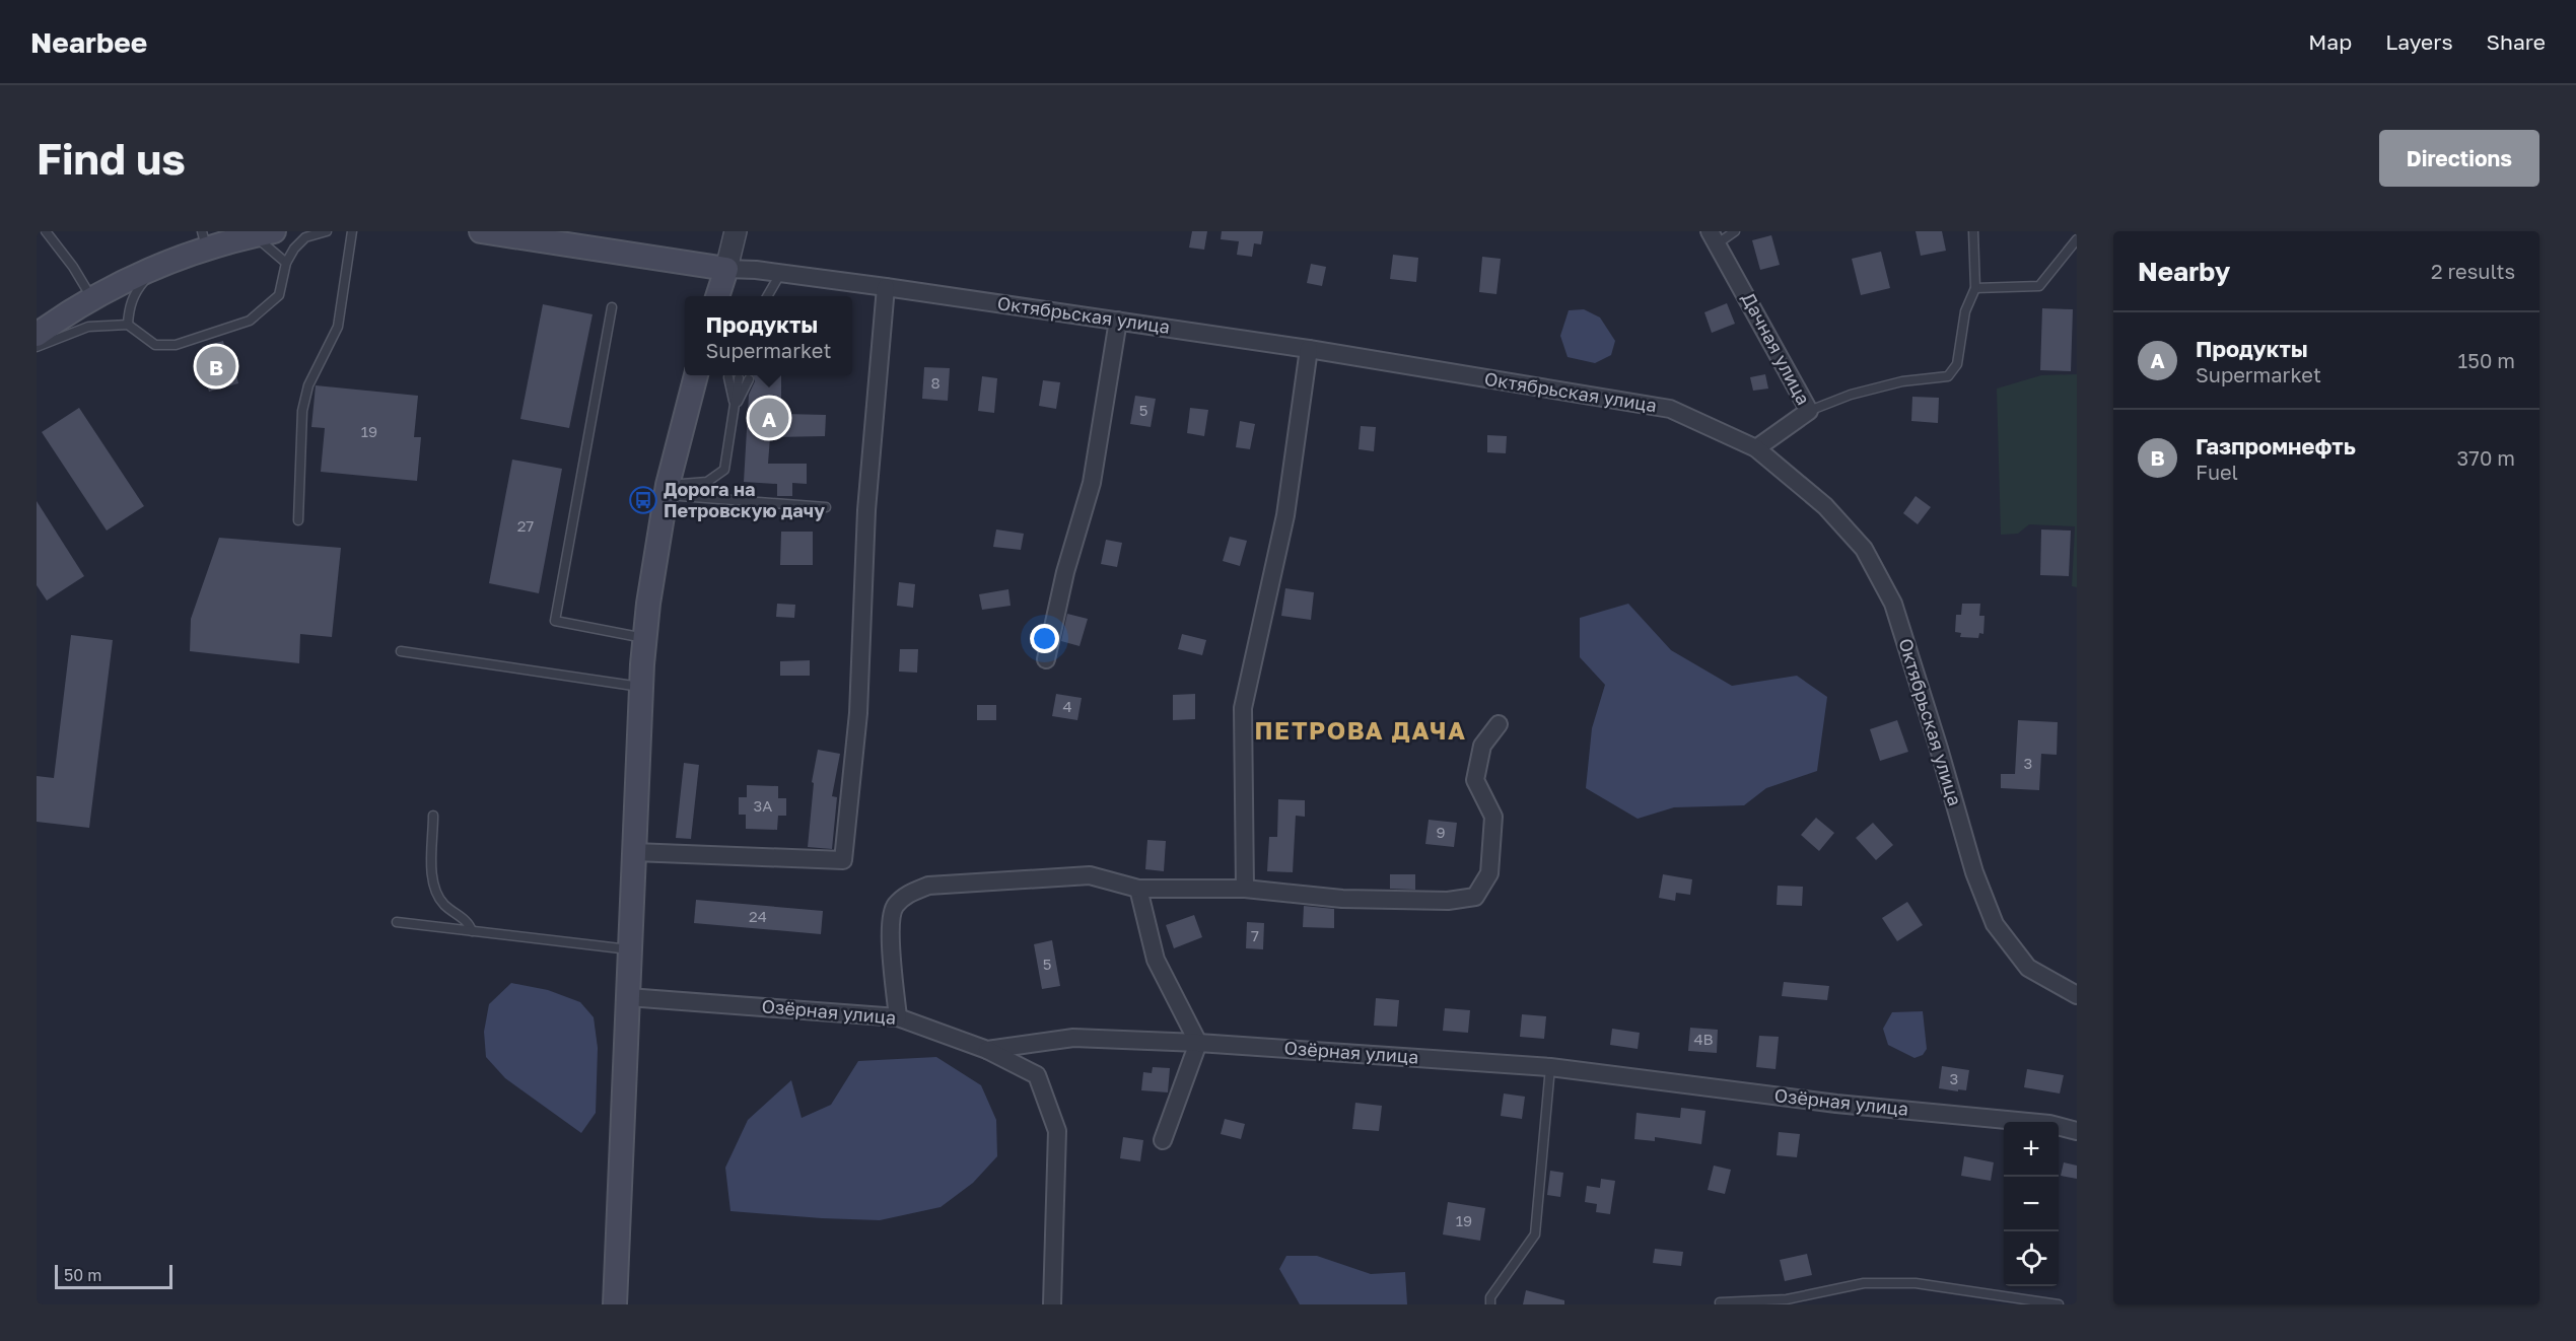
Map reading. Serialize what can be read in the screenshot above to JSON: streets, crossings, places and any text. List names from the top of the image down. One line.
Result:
{"streets":{"street":["Октябрьская улица","Дачная улица","Озёрная улица"]},"crossings":[["Октябрьская улица","Дачная улица"]],"districts":["ПЕТРОВА ДАЧА"],"places":{"bus stop":["Дорога на Петровскую дачу"]},"house_numbers":["8","5","19","27","4","3","3А","9","24","7","5","4В","3","19"],"scale_bar":"50 m","page":{"header":"Nearbee","nav":["Map","Layers","Share"],"buttons":"Directions","title":"Find us","heading":["Nearby","2 results"],"popup":["Продукты","Supermarket"],"list":[{"mark":"A","name":"Продукты","note":"Supermarket","value":"150 m"},{"mark":"B","name":"Газпромнефть","note":"Fuel","value":"370 m"}],"pins":["B","A"],"map_buttons":["+","−"],"scale":"50 m"}}
